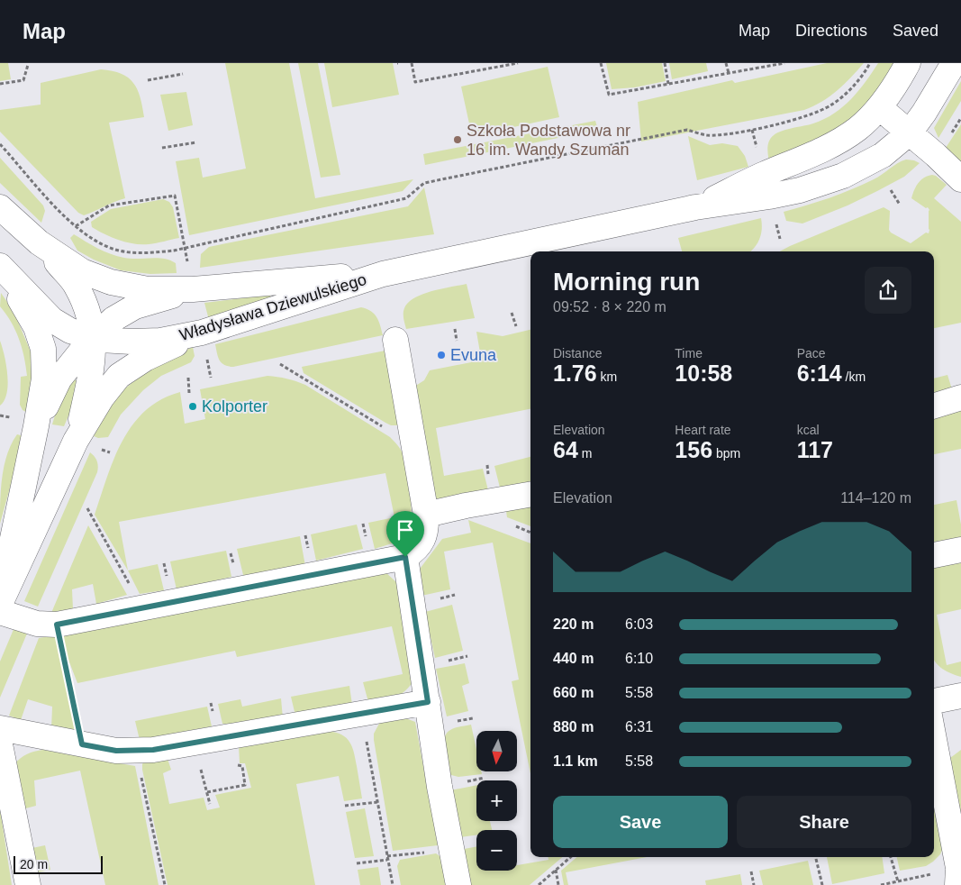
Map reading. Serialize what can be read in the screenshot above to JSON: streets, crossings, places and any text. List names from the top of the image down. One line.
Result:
{"streets":{"street":["Władysława Dziewulskiego"]},"places":["Szkoła Podstawowa nr 16 im. Wandy Szuman","Evuna","Kolporter"],"scale_bar":"20 m","north":"bottom","page":{"header":"Map","nav":["Map","Directions","Saved"],"heading":["Morning run","09:52 · 8 × 220 m"],"stats":[["Distance","1.76 km"],["Time","10:58"],["Pace","6:14 /km"],["Elevation","64 m"],["Heart rate","156 bpm"],["kcal","117"]],"chart":["Elevation","114–120 m"],"list":[{"name":"220 m","note":"6:03"},{"name":"440 m","note":"6:10"},{"name":"660 m","note":"5:58"},{"name":"880 m","note":"6:31"},{"name":"1.1 km","note":"5:58"}],"map_buttons":["+","−"],"buttons":["Save","Share"],"scale":"20 m"}}
